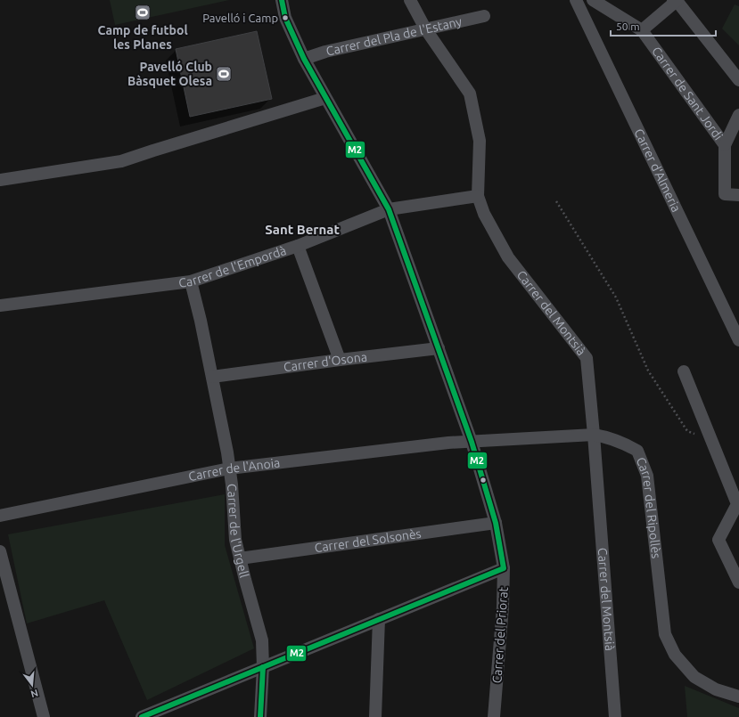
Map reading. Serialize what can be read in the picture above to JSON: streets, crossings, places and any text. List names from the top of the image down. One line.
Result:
{"streets":{"street":["Carrer del Pla de l'Estany","Carrer de Sant Jordi","Carrer d'Almeria","Carrer de l'Empordà","Carrer del Montsià","Carrer d'Osona","Carrer de l'Anoia","Carrer del Ripollès","Carrer de l'Urgell","Carrer del Solsonès","Carrer del Priorat"]},"crossings":[["Carrer del Pla de l'Estany","Carrer del Montsià"],["Carrer del Pla de l'Estany","Carrer del Priorat"],["Carrer de l'Empordà","Carrer del Montsià"],["Carrer de l'Empordà","Carrer de l'Urgell"],["Carrer de l'Empordà","Carrer del Priorat"],["Carrer del Montsià","Carrer del Ripollès"],["Carrer d'Osona","Carrer de l'Urgell"],["Carrer d'Osona","Carrer del Priorat"],["Carrer de l'Anoia","Carrer del Ripollès"],["Carrer de l'Anoia","Carrer de l'Urgell"],["Carrer de l'Anoia","Carrer del Priorat"],["Carrer del Ripollès","Carrer del Priorat"],["Carrer de l'Urgell","Carrer del Solsonès"],["Carrer del Solsonès","Carrer del Priorat"]],"districts":["Sant Bernat"],"places":{"sports":["Camp de futbol les Planes","Pavelló Club Bàsquet Olesa"],"other":["Pavelló i Camp"]},"lines":["transit line M2"],"scale_bar":"50 m","north":"bottom"}
